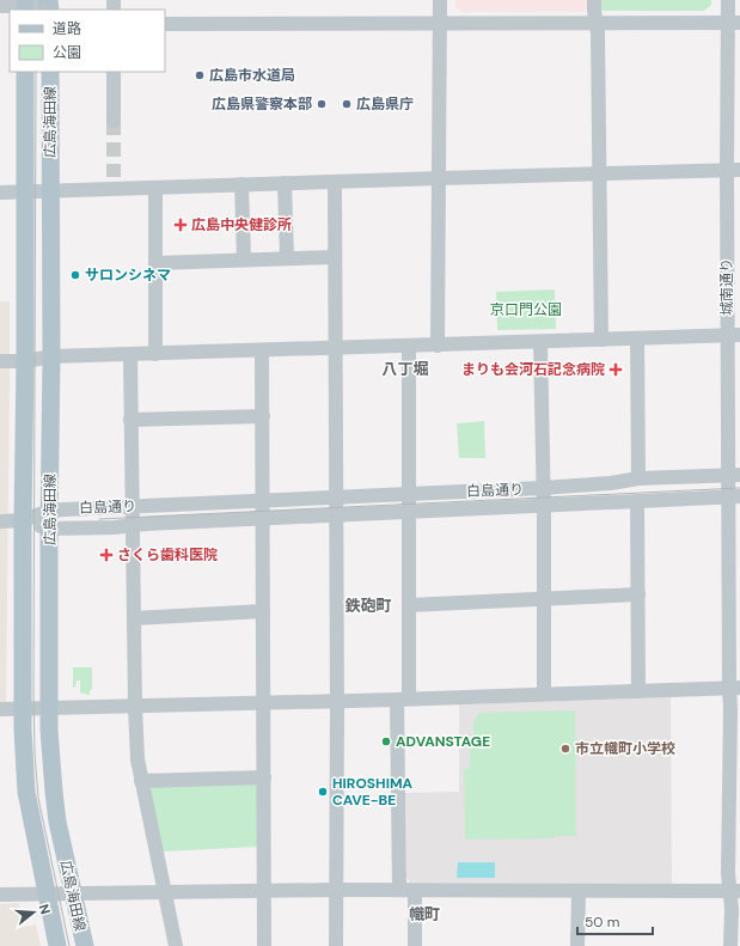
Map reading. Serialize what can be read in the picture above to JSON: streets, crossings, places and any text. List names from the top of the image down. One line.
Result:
{"streets":{"main road":["広島海田線"],"street":["城南通り","白島通り"]},"crossings":[["広島海田線","白島通り"],["城南通り","白島通り"]],"districts":["八丁堀","鉄砲町","幟町"],"parks":["京口門公園"],"places":{"other":["広島市水道局","広島県警察本部","広島県庁","サロンシネマ","ADVANSTAGE","市立幟町小学校","HIROSHIMA CAVE-BE"],"health":["広島中央健診所","まりも会河石記念病院","さくら歯科医院"]},"legend":["道路","公園"],"scale_bar":"50 m","north":"right"}
